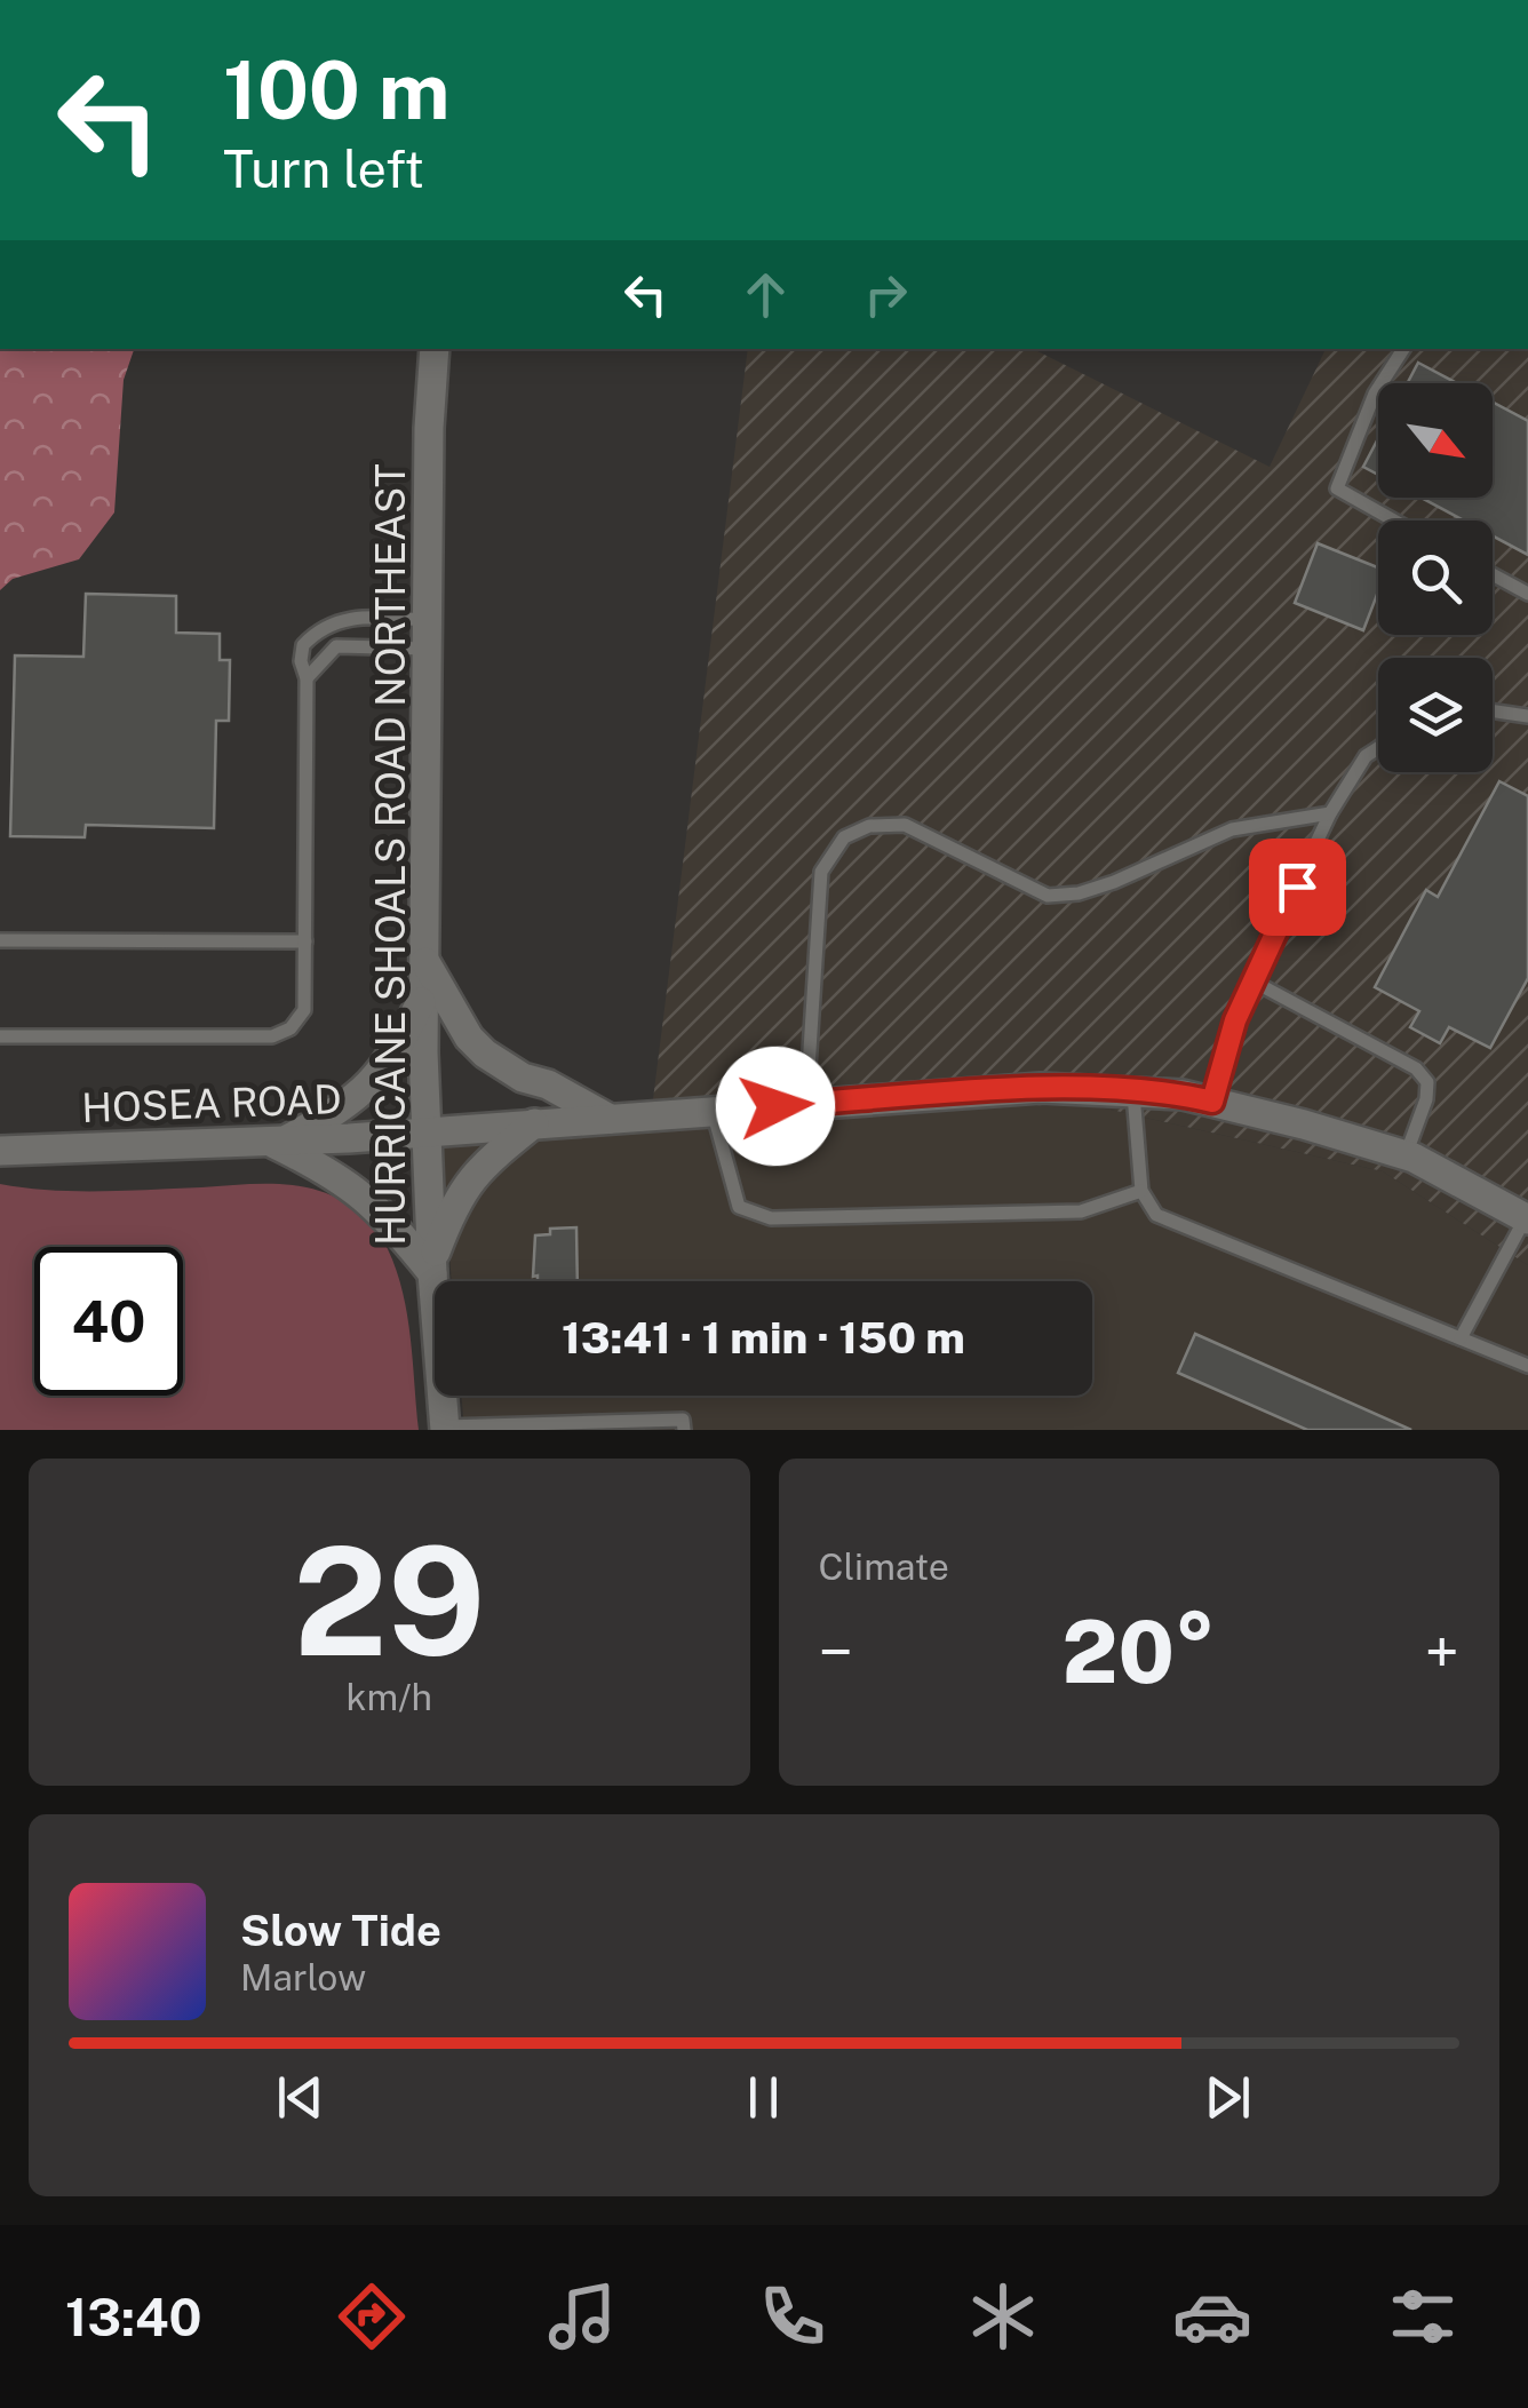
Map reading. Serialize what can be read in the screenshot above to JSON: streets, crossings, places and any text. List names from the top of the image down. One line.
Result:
{"streets":{"street":["HURRICANE SHOALS ROAD NORTHEAST","HOSEA ROAD"]},"crossings":[["HURRICANE SHOALS ROAD NORTHEAST","HOSEA ROAD"]],"north":"bottom right","page":{"turn":["100 m","Turn left"],"limit":"40","trip":"13:41 · 1 min · 150 m","tile":[["29","km/h"],"Climate"],"heat":["−","20°","+"],"song":["Slow Tide","Marlow"],"tabs":"13:40"}}
